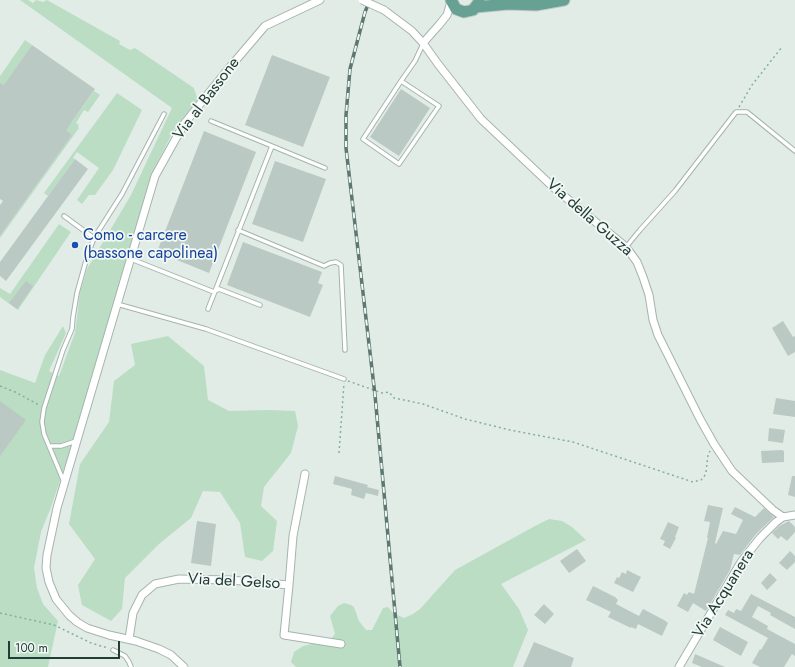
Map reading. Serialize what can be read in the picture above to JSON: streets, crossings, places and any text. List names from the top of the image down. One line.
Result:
{"streets":{"street":["Via al Bassone","Via della Guzza","Via del Gelso","Via Acquanera"]},"crossings":[["Via al Bassone","Via del Gelso"],["Via della Guzza","Via Acquanera"]],"places":["Como - carcere (bassone capolinea)"],"scale_bar":"100 m"}
